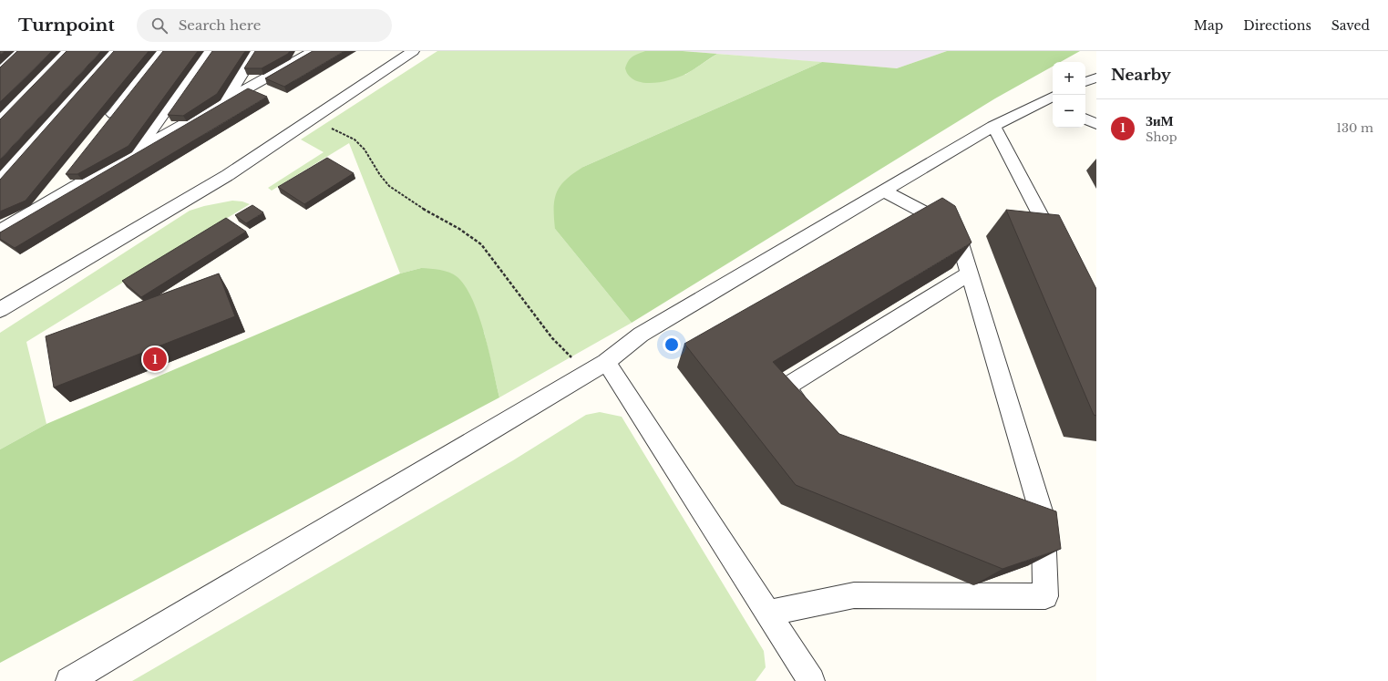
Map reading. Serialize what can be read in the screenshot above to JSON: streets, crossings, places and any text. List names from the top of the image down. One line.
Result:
{"page":{"header":"Turnpoint","search":"Search here","nav":["Map","Directions","Saved"],"heading":"Nearby","map_buttons":["+","−"],"list":[{"mark":"1","name":"ЗиМ","note":"Shop","value":"130 m"}],"pins":"1"}}
